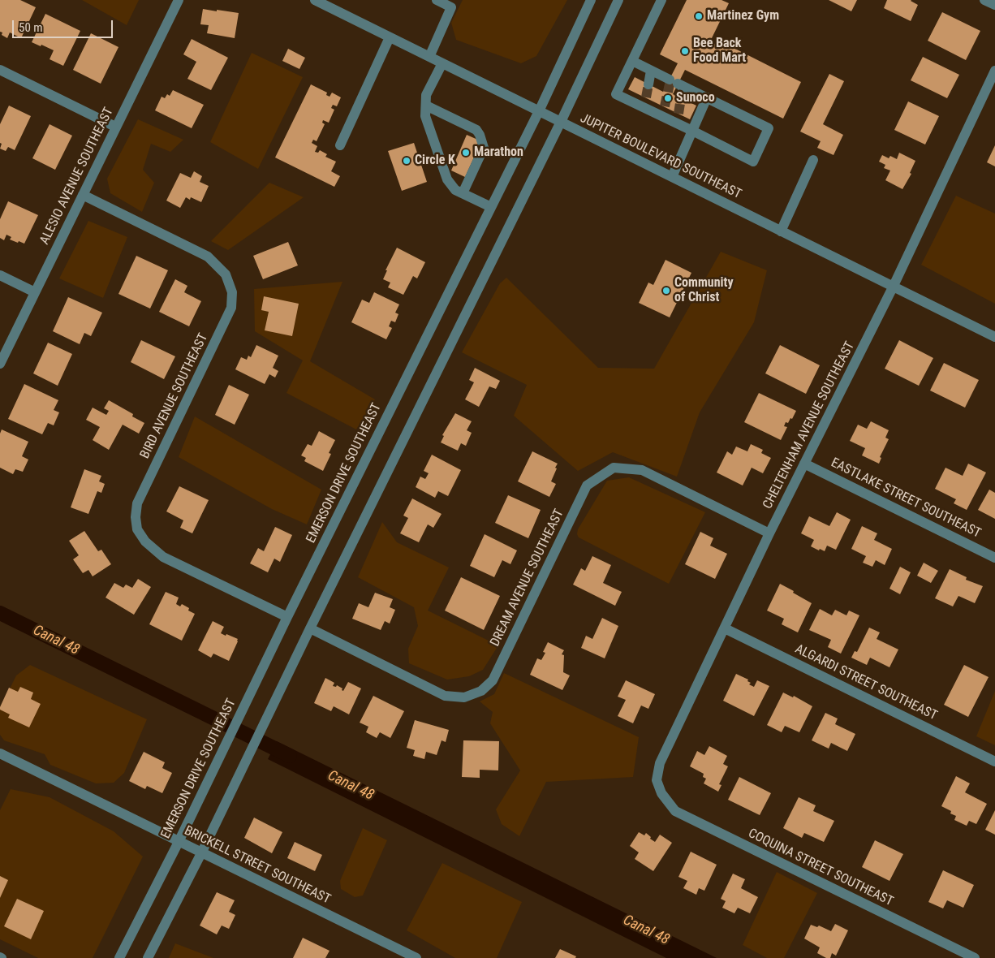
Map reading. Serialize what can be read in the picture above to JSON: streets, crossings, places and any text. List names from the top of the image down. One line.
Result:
{"streets":{"street":["JUPITER BOULEVARD SOUTHEAST","ALESIO AVENUE SOUTHEAST","BIRD AVENUE SOUTHEAST","CHELTENHAM AVENUE SOUTHEAST","EMERSON DRIVE SOUTHEAST","EASTLAKE STREET SOUTHEAST","DREAM AVENUE SOUTHEAST","ALGARDI STREET SOUTHEAST","BRICKELL STREET SOUTHEAST","COQUINA STREET SOUTHEAST"]},"crossings":[["JUPITER BOULEVARD SOUTHEAST","CHELTENHAM AVENUE SOUTHEAST"],["JUPITER BOULEVARD SOUTHEAST","EMERSON DRIVE SOUTHEAST"],["ALESIO AVENUE SOUTHEAST","BIRD AVENUE SOUTHEAST"],["BIRD AVENUE SOUTHEAST","EMERSON DRIVE SOUTHEAST"],["CHELTENHAM AVENUE SOUTHEAST","EASTLAKE STREET SOUTHEAST"],["CHELTENHAM AVENUE SOUTHEAST","DREAM AVENUE SOUTHEAST"],["CHELTENHAM AVENUE SOUTHEAST","ALGARDI STREET SOUTHEAST"],["CHELTENHAM AVENUE SOUTHEAST","COQUINA STREET SOUTHEAST"],["EMERSON DRIVE SOUTHEAST","BRICKELL STREET SOUTHEAST"]],"water":["Canal 48"],"places":["Martinez Gym","Bee Back Food Mart","Sunoco","Marathon","Circle K","Community of Christ"],"scale_bar":"50 m"}
